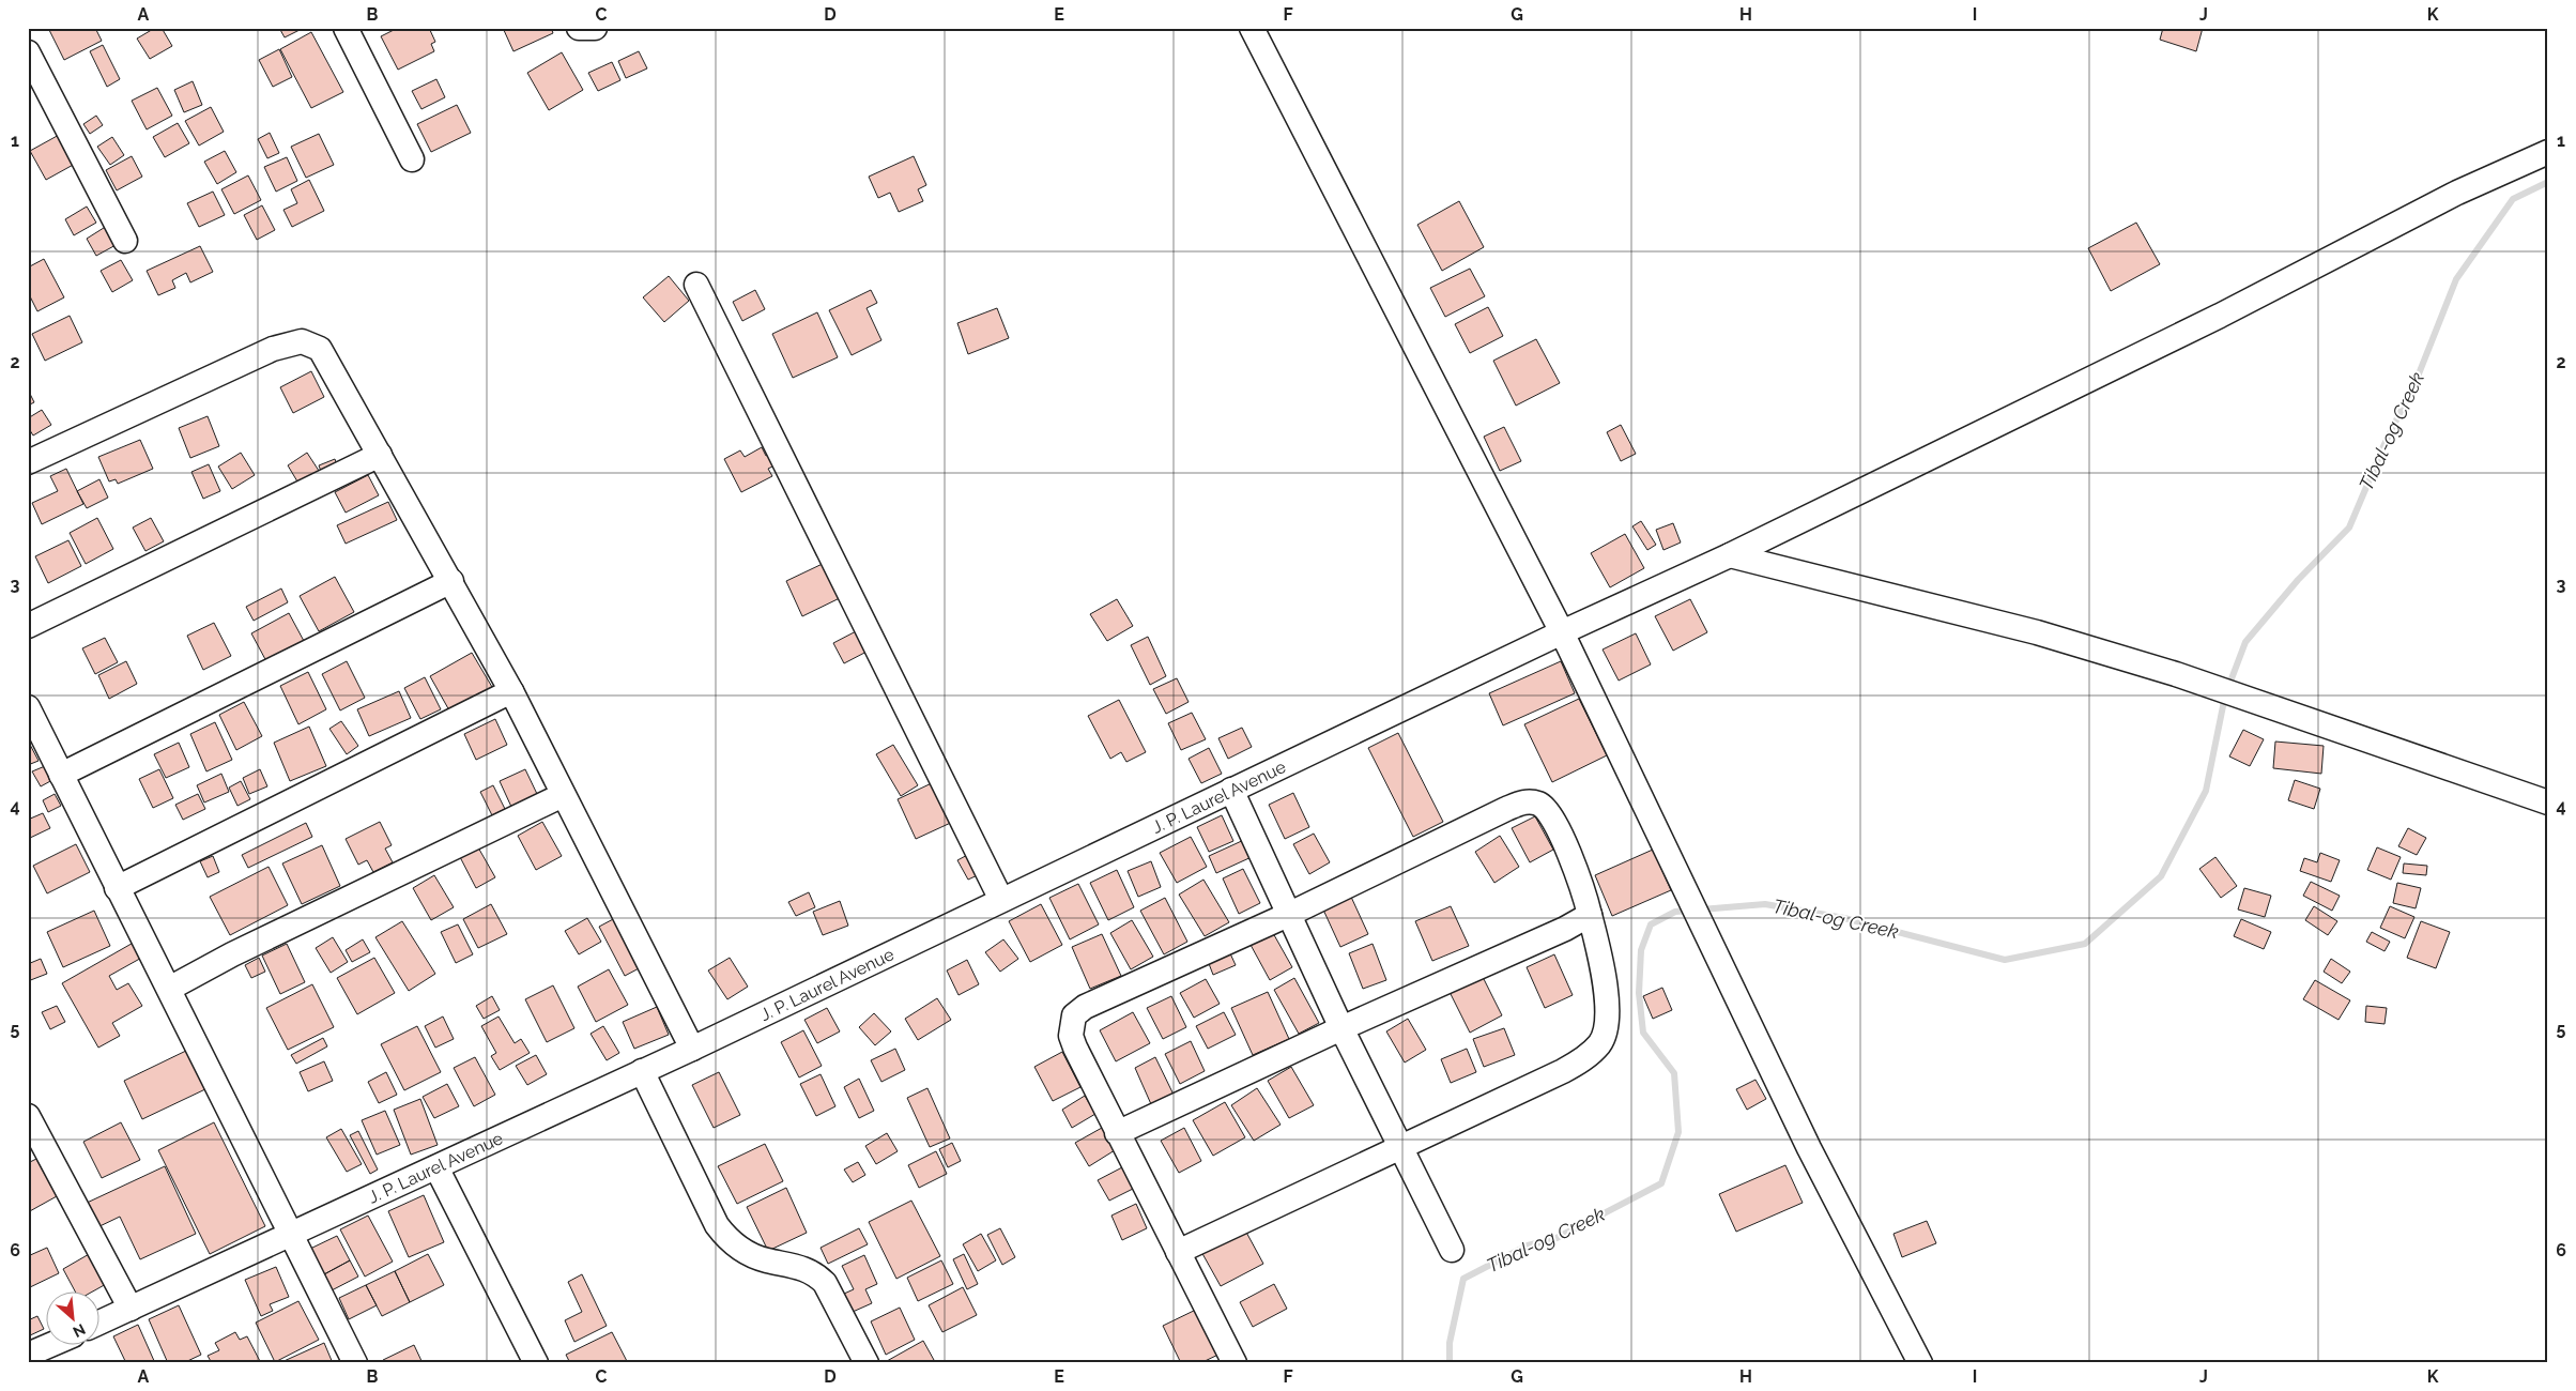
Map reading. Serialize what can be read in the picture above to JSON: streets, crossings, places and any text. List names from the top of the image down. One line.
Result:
{"streets":{"street":["J. P. Laurel Avenue"]},"water":["Tibal-og Creek"],"north":"bottom right","grid":{"columns":["A","B","C","D","E","F","G","H","I","J","K"],"rows":["1","2","3","4","5","6"]}}
